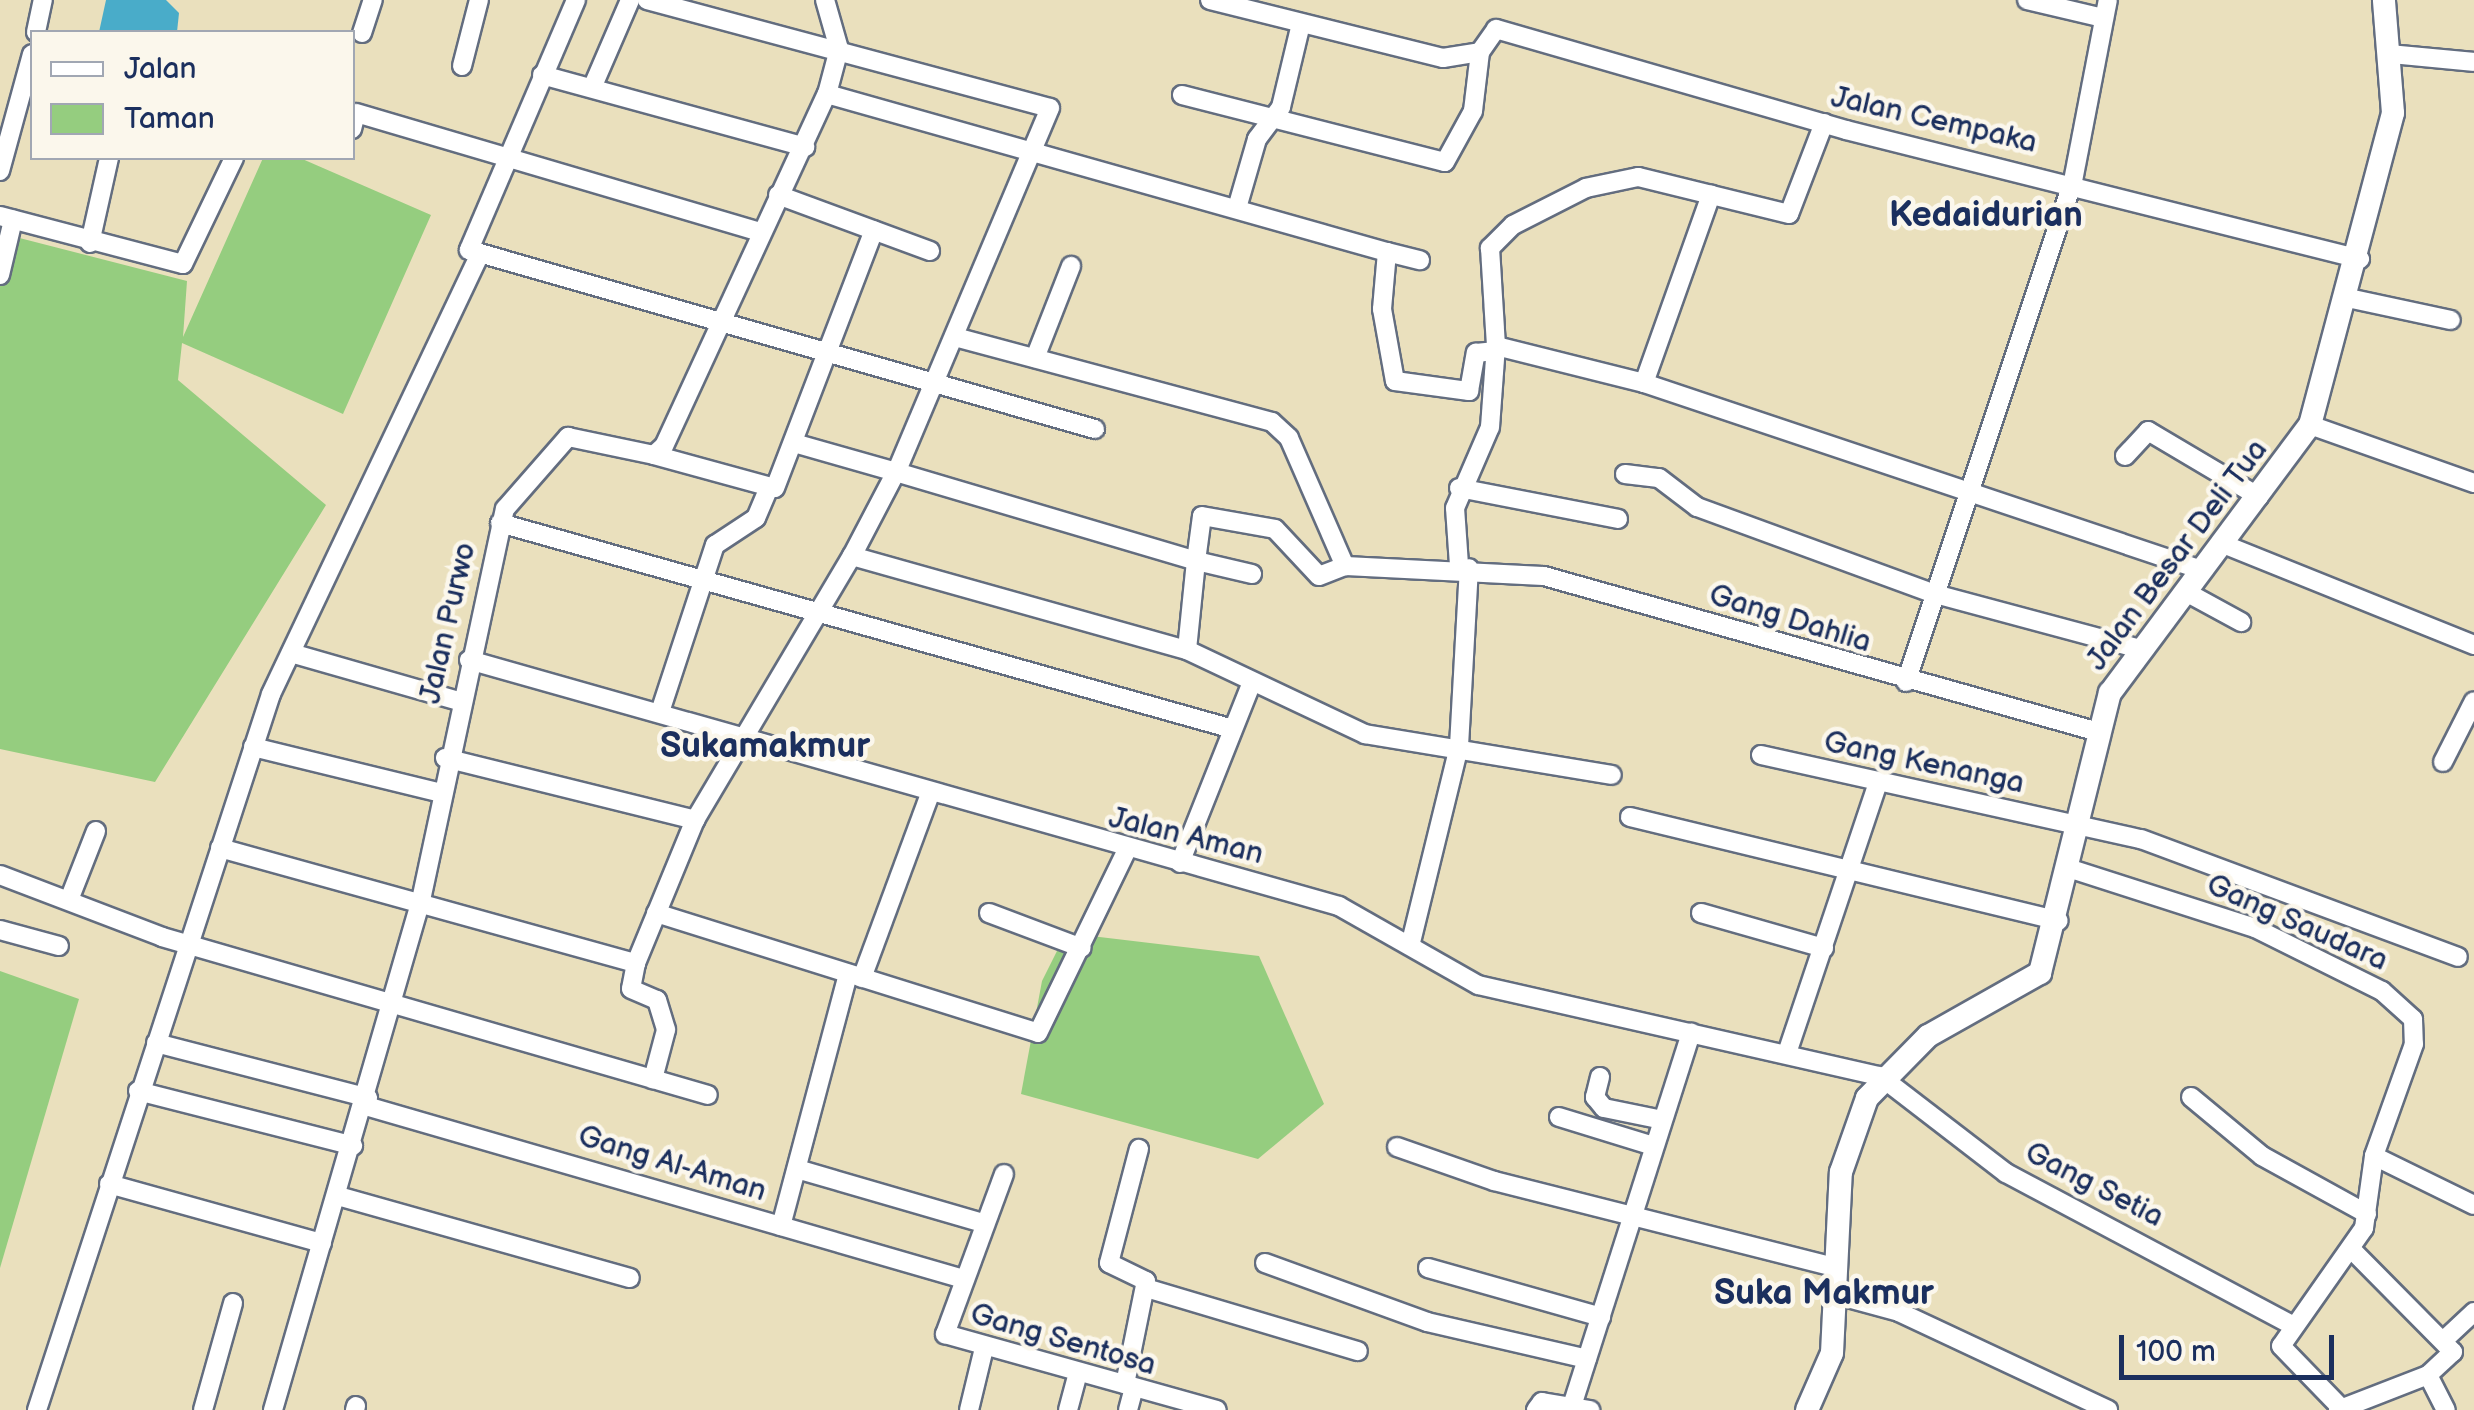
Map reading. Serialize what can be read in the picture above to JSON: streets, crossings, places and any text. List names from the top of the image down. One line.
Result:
{"streets":{"main road":["Jalan Besar Deli Tua"],"street":["Jalan Cempaka","Gang Dahlia","Jalan Purwo","Gang Kenanga","Jalan Aman","Gang Saudara","Gang Al-Aman","Gang Setia","Gang Sentosa"]},"crossings":[["Jalan Cempaka","Jalan Besar Deli Tua"],["Jalan Besar Deli Tua","Gang Dahlia"],["Jalan Besar Deli Tua","Gang Kenanga"],["Jalan Besar Deli Tua","Jalan Aman"],["Jalan Besar Deli Tua","Gang Saudara"],["Jalan Besar Deli Tua","Gang Setia"],["Jalan Purwo","Jalan Aman"],["Jalan Purwo","Gang Al-Aman"],["Jalan Aman","Gang Setia"],["Gang Al-Aman","Gang Sentosa"]],"districts":["Kedaidurian","Sukamakmur","Suka Makmur"],"legend":["Jalan","Taman"],"scale_bar":"100 m"}
